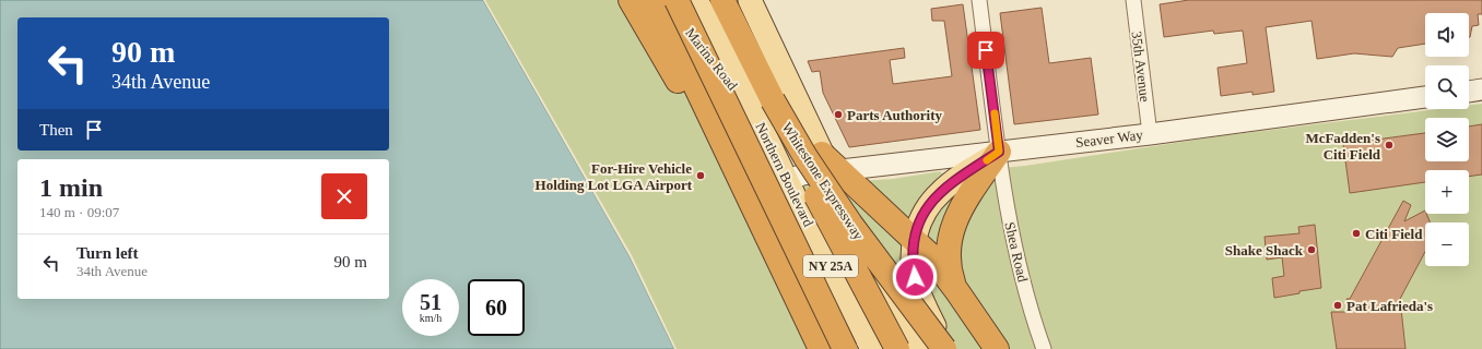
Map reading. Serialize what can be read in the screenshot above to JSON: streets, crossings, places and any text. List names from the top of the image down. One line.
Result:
{"streets":{"highway":["Whitestone Expressway"],"main road":["Seaver Way","Northern Boulevard","NY 25A"],"street":["Marina Road","35th Avenue","Shea Road"]},"crossings":[["Marina Road","Northern Boulevard"],["35th Avenue","Seaver Way"],["Seaver Way","Northern Boulevard"],["Seaver Way","Shea Road"],["Seaver Way","NY 25A"]],"places":["Parts Authority","McFadden's Citi Field","For-Hire Vehicle Holding Lot LGA Airport","Citi Field","Shake Shack","Pat Lafrieda's"],"page":{"map_buttons":["+","−"],"turn":["90 m","34th Avenue"],"then":"Then","heading":["1 min","140 m · 09:07"],"list":[{"name":"Turn left","note":"34th Avenue","value":"90 m"}],"speed":"51 km/h","limit":"60"}}
